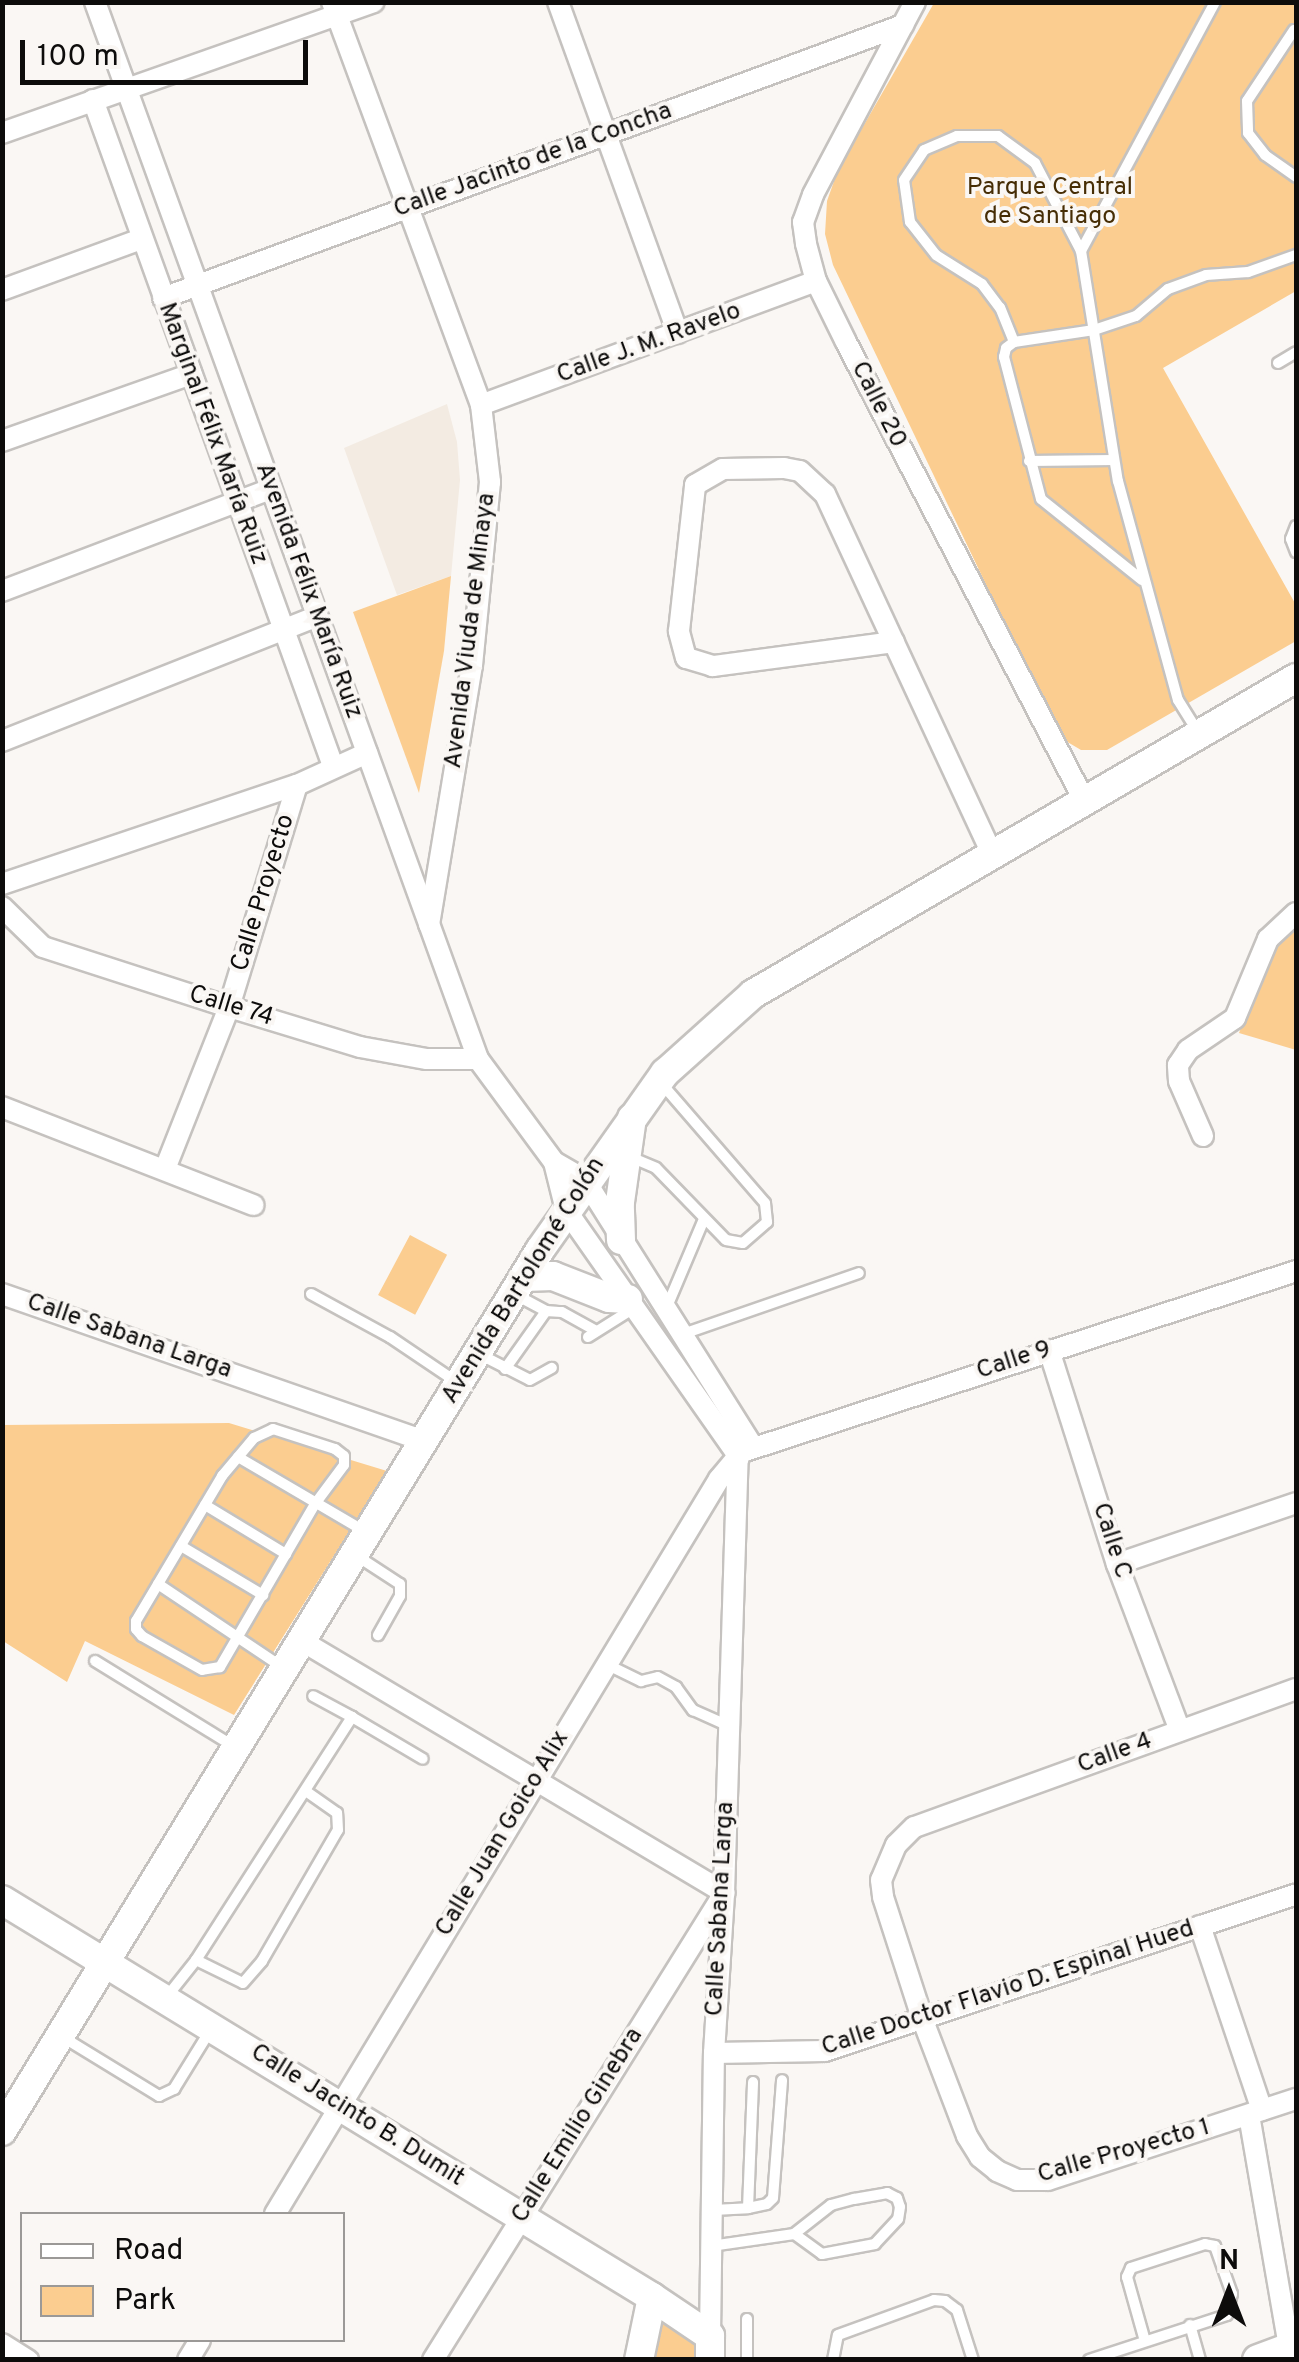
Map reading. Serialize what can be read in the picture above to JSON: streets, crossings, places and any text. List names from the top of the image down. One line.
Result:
{"streets":{"main road":["Avenida Bartolomé Colón","Calle Jacinto B. Dumit"],"street":["Calle Jacinto de la Concha","Calle J. M. Ravelo","Calle 20","Marginal Félix María Ruiz","Avenida Félix María Ruiz","Avenida Viuda de Minaya","Calle Proyecto","Calle 74","Calle Sabana Larga","Calle 9","Calle C","Calle 4","Calle Juan Goico Alix","Calle Doctor Flavio D. Espinal Hued","Calle Emilio Ginebra","Calle Proyecto 1"]},"crossings":[["Calle Jacinto de la Concha","Calle 20"],["Calle Jacinto de la Concha","Marginal Félix María Ruiz"],["Calle Jacinto de la Concha","Avenida Félix María Ruiz"],["Calle Jacinto de la Concha","Avenida Viuda de Minaya"],["Calle J. M. Ravelo","Calle 20"],["Calle J. M. Ravelo","Avenida Viuda de Minaya"],["Calle 20","Avenida Bartolomé Colón"],["Avenida Félix María Ruiz","Avenida Viuda de Minaya"],["Avenida Félix María Ruiz","Calle 74"],["Avenida Félix María Ruiz","Avenida Bartolomé Colón"],["Calle Proyecto","Calle 74"],["Avenida Bartolomé Colón","Calle Sabana Larga"],["Avenida Bartolomé Colón","Calle Jacinto B. Dumit"],["Calle Sabana Larga","Calle 9"],["Calle Sabana Larga","Calle Juan Goico Alix"],["Calle Sabana Larga","Calle Doctor Flavio D. Espinal Hued"],["Calle Sabana Larga","Calle Jacinto B. Dumit"],["Calle Sabana Larga","Calle Emilio Ginebra"],["Calle 9","Calle C"],["Calle 9","Calle Juan Goico Alix"],["Calle C","Calle 4"],["Calle 4","Calle Doctor Flavio D. Espinal Hued"],["Calle 4","Calle Proyecto 1"],["Calle Juan Goico Alix","Calle Jacinto B. Dumit"],["Calle Jacinto B. Dumit","Calle Emilio Ginebra"]],"parks":["Parque Central de Santiago"],"legend":["Road","Park"],"scale_bar":"100 m","north":"top"}
